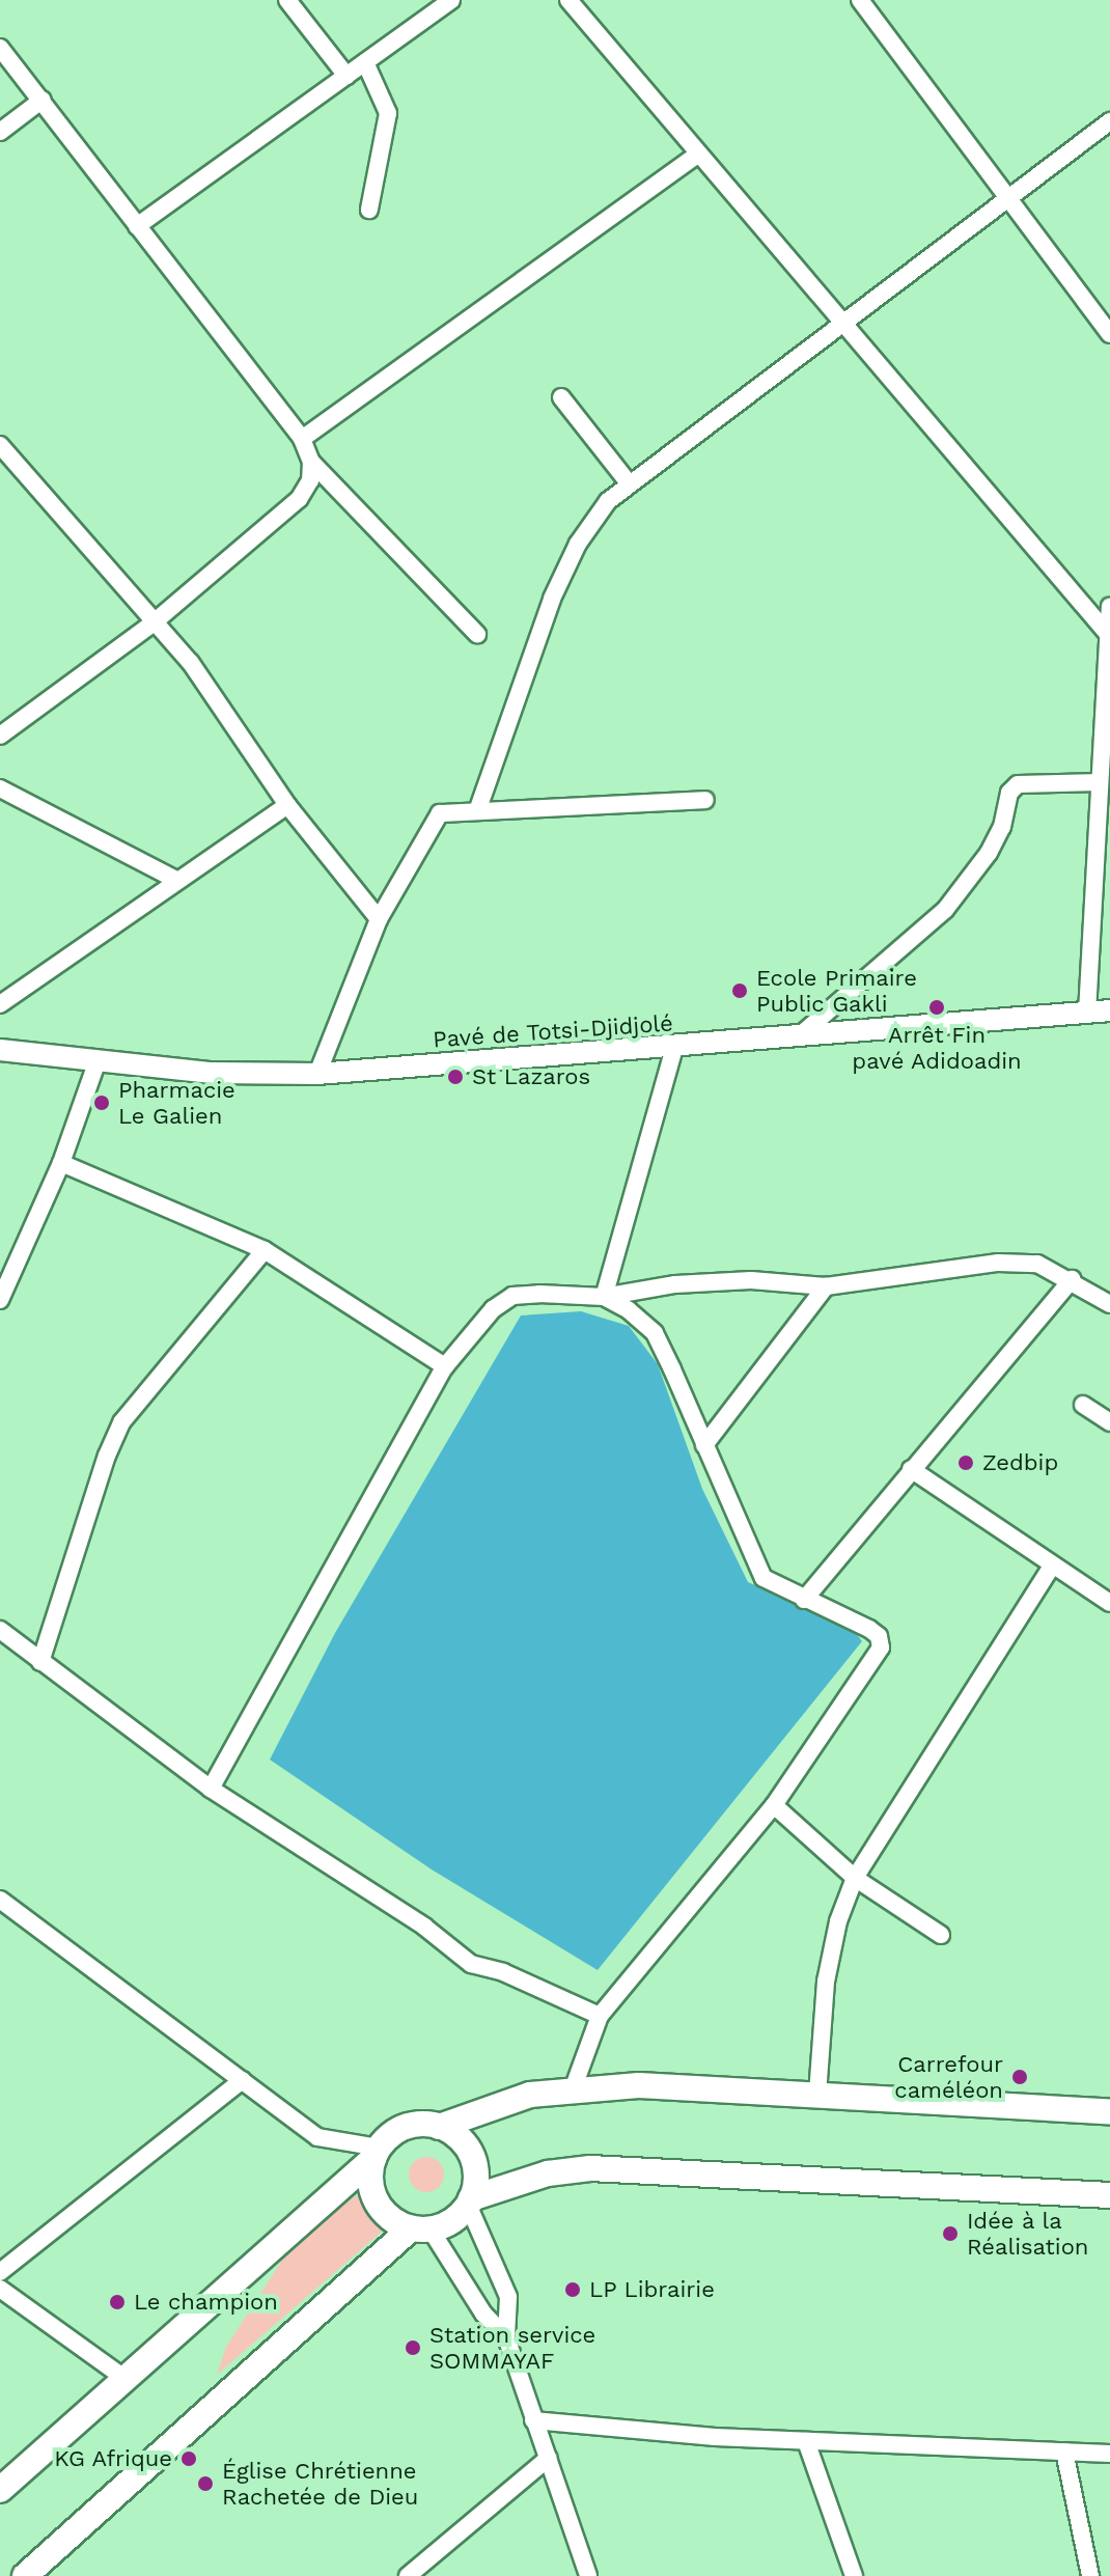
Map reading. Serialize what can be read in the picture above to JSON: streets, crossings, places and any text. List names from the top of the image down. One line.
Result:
{"streets":{"street":["Pavé de Totsi-Djidjolé"]},"places":["Ecole Primaire Public Gakli","Arrêt Fin pavé Adidoadin","St Lazaros","Pharmacie Le Galien","Zedbip","Carrefour caméléon","Idée à la Réalisation","LP Librairie","Le champion","Station service SOMMAYAF","KG Afrique","Église Chrétienne Rachetée de Dieu"]}
